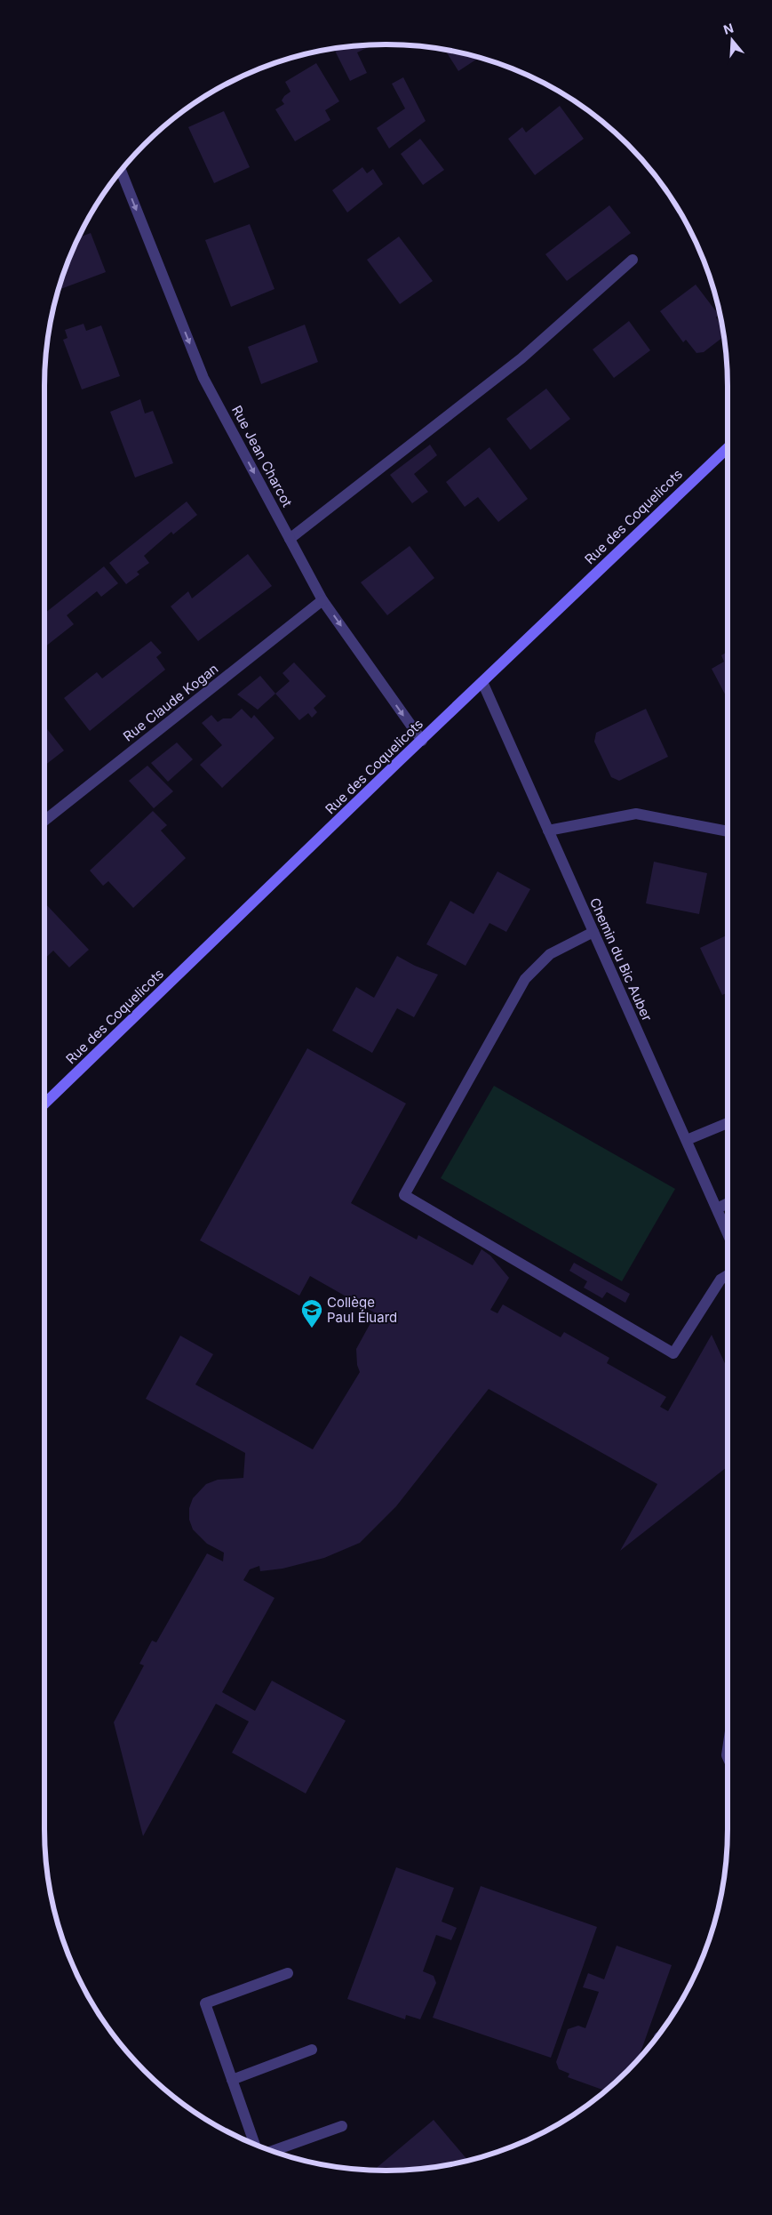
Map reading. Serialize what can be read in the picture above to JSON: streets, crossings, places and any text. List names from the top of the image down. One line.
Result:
{"streets":{"main road":["Rue des Coquelicots"],"street":["Rue Jean Charcot","Rue Claude Kogan","Chemin du Bic Auber"]},"crossings":[["Rue Jean Charcot","Rue des Coquelicots"],["Rue Jean Charcot","Rue Claude Kogan"],["Rue des Coquelicots","Chemin du Bic Auber"]],"one_way":["Rue Jean Charcot"],"places":{"school or university":["Collège Paul Éluard"]},"north":"top"}
